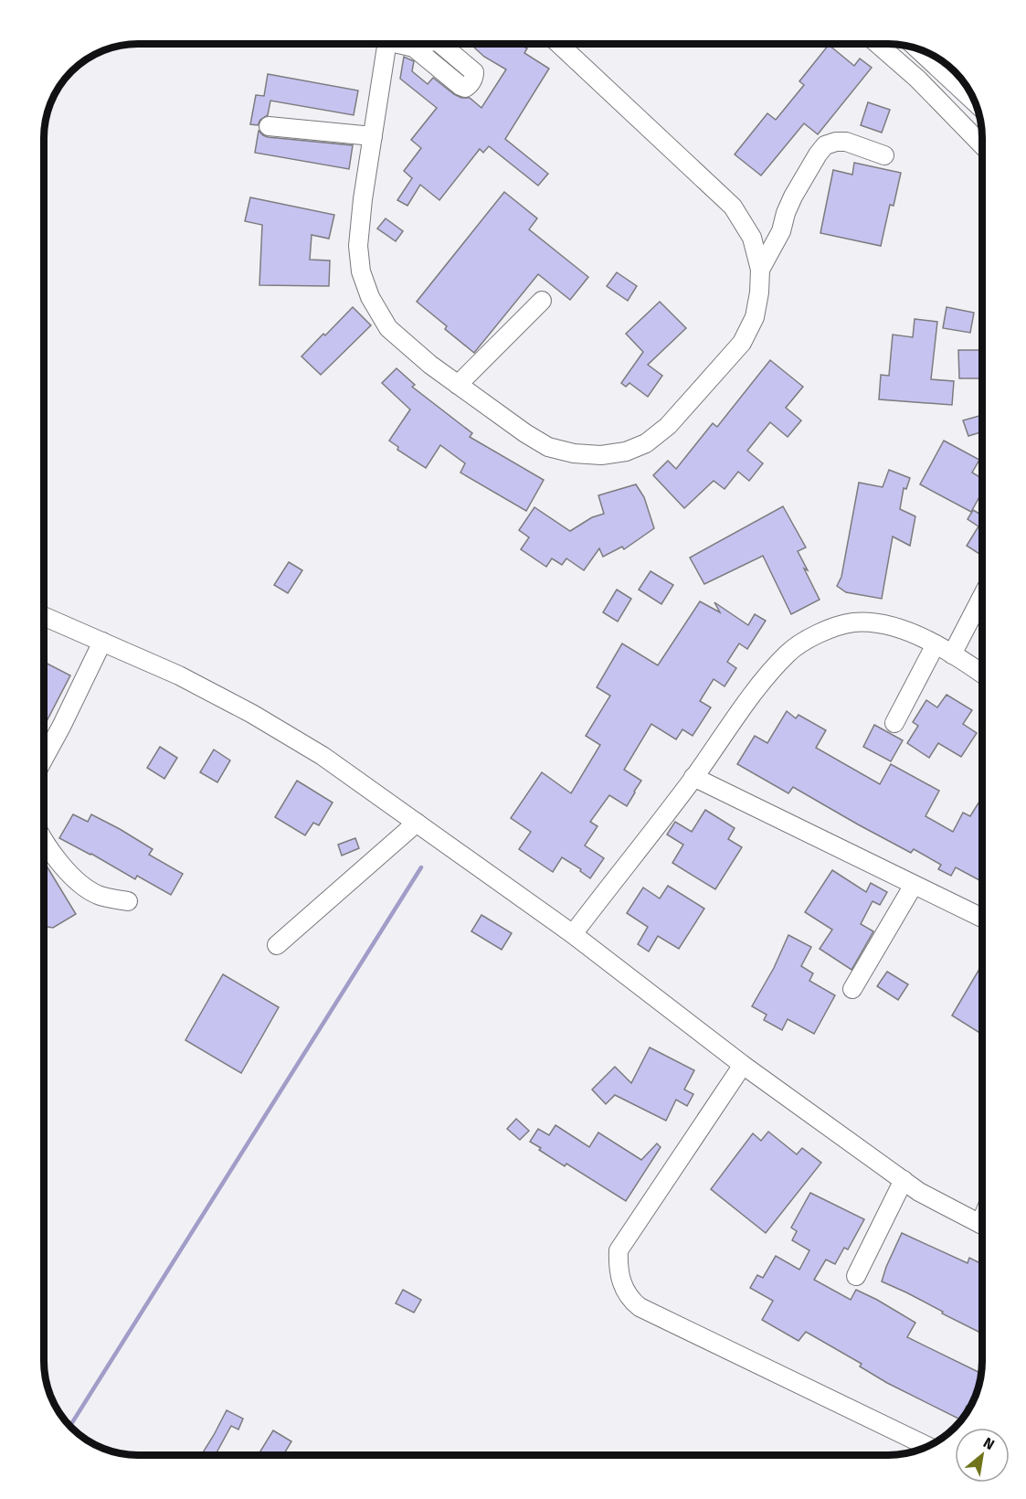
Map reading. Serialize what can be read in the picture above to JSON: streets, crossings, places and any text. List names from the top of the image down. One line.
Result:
{"north":"top right"}
